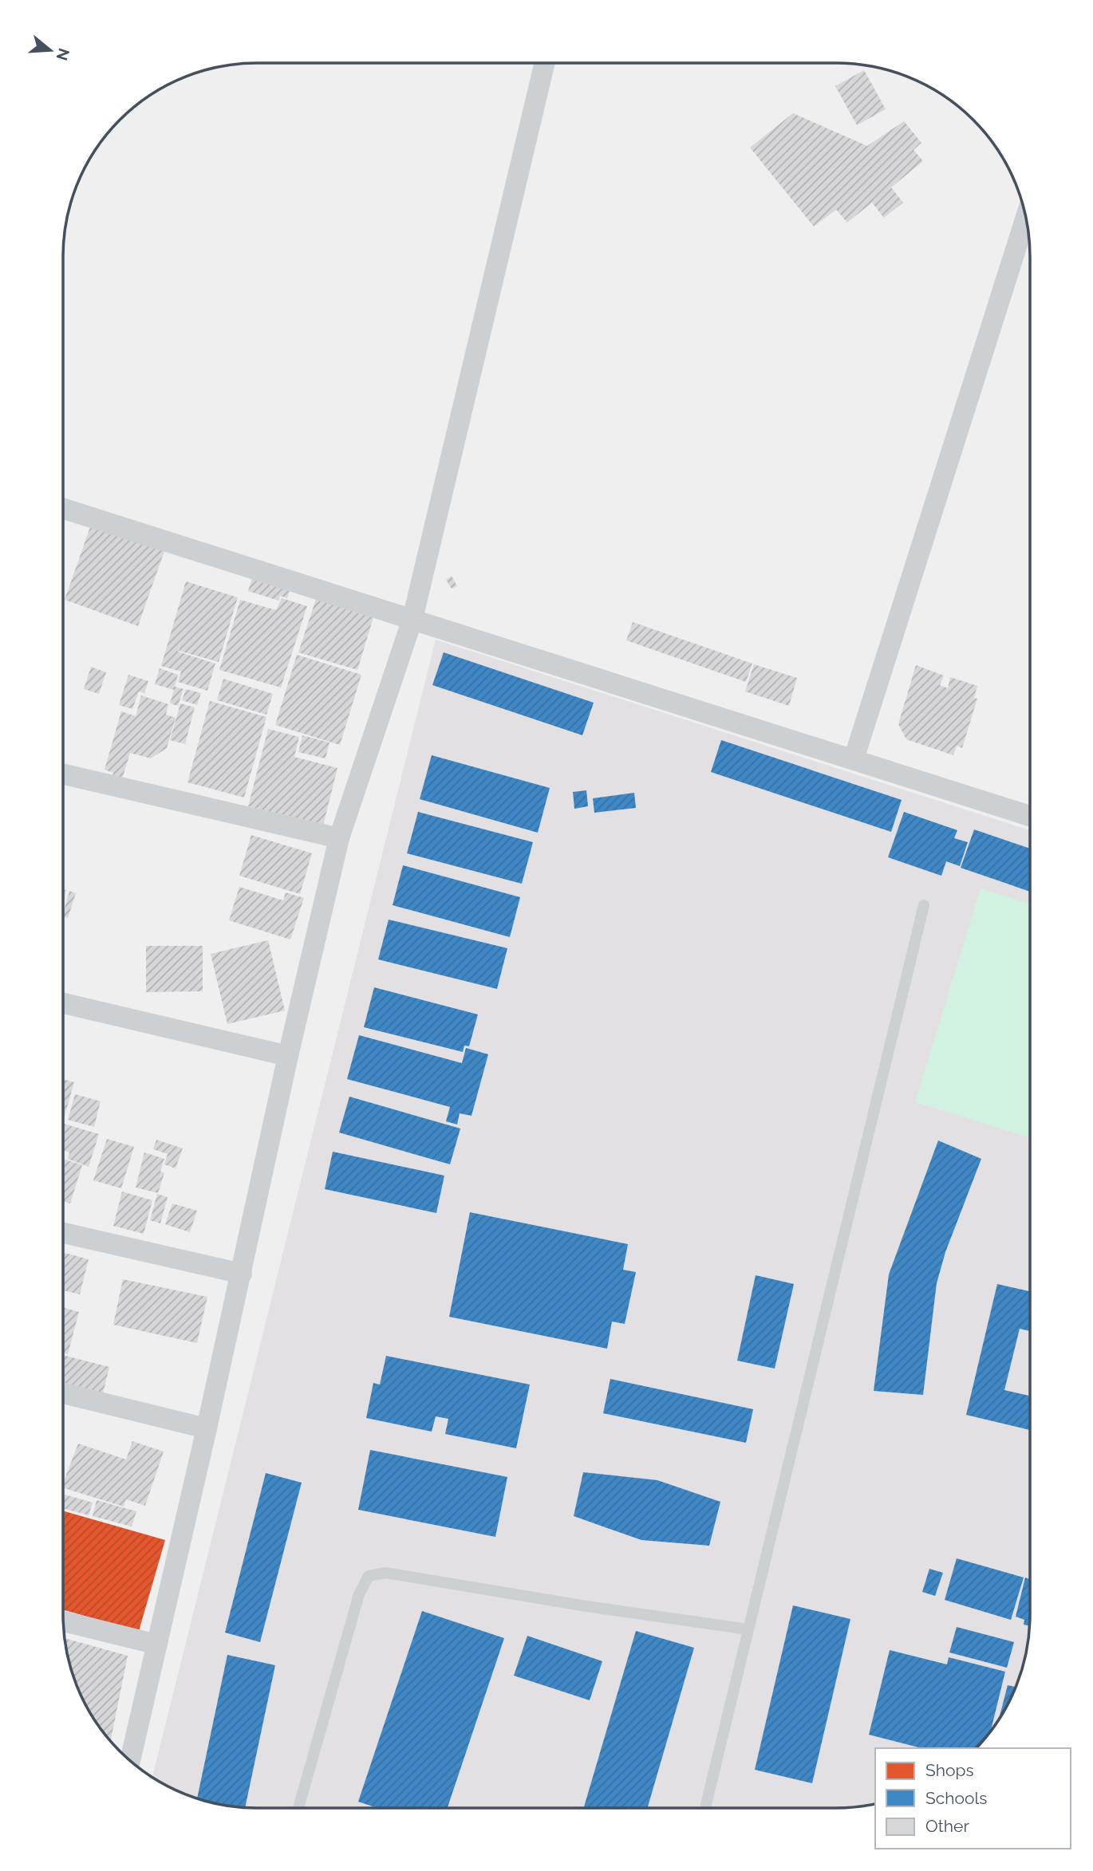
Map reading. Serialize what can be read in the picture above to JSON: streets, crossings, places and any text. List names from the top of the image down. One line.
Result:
{"legend":["Shops","Schools","Other"],"north":"right"}
